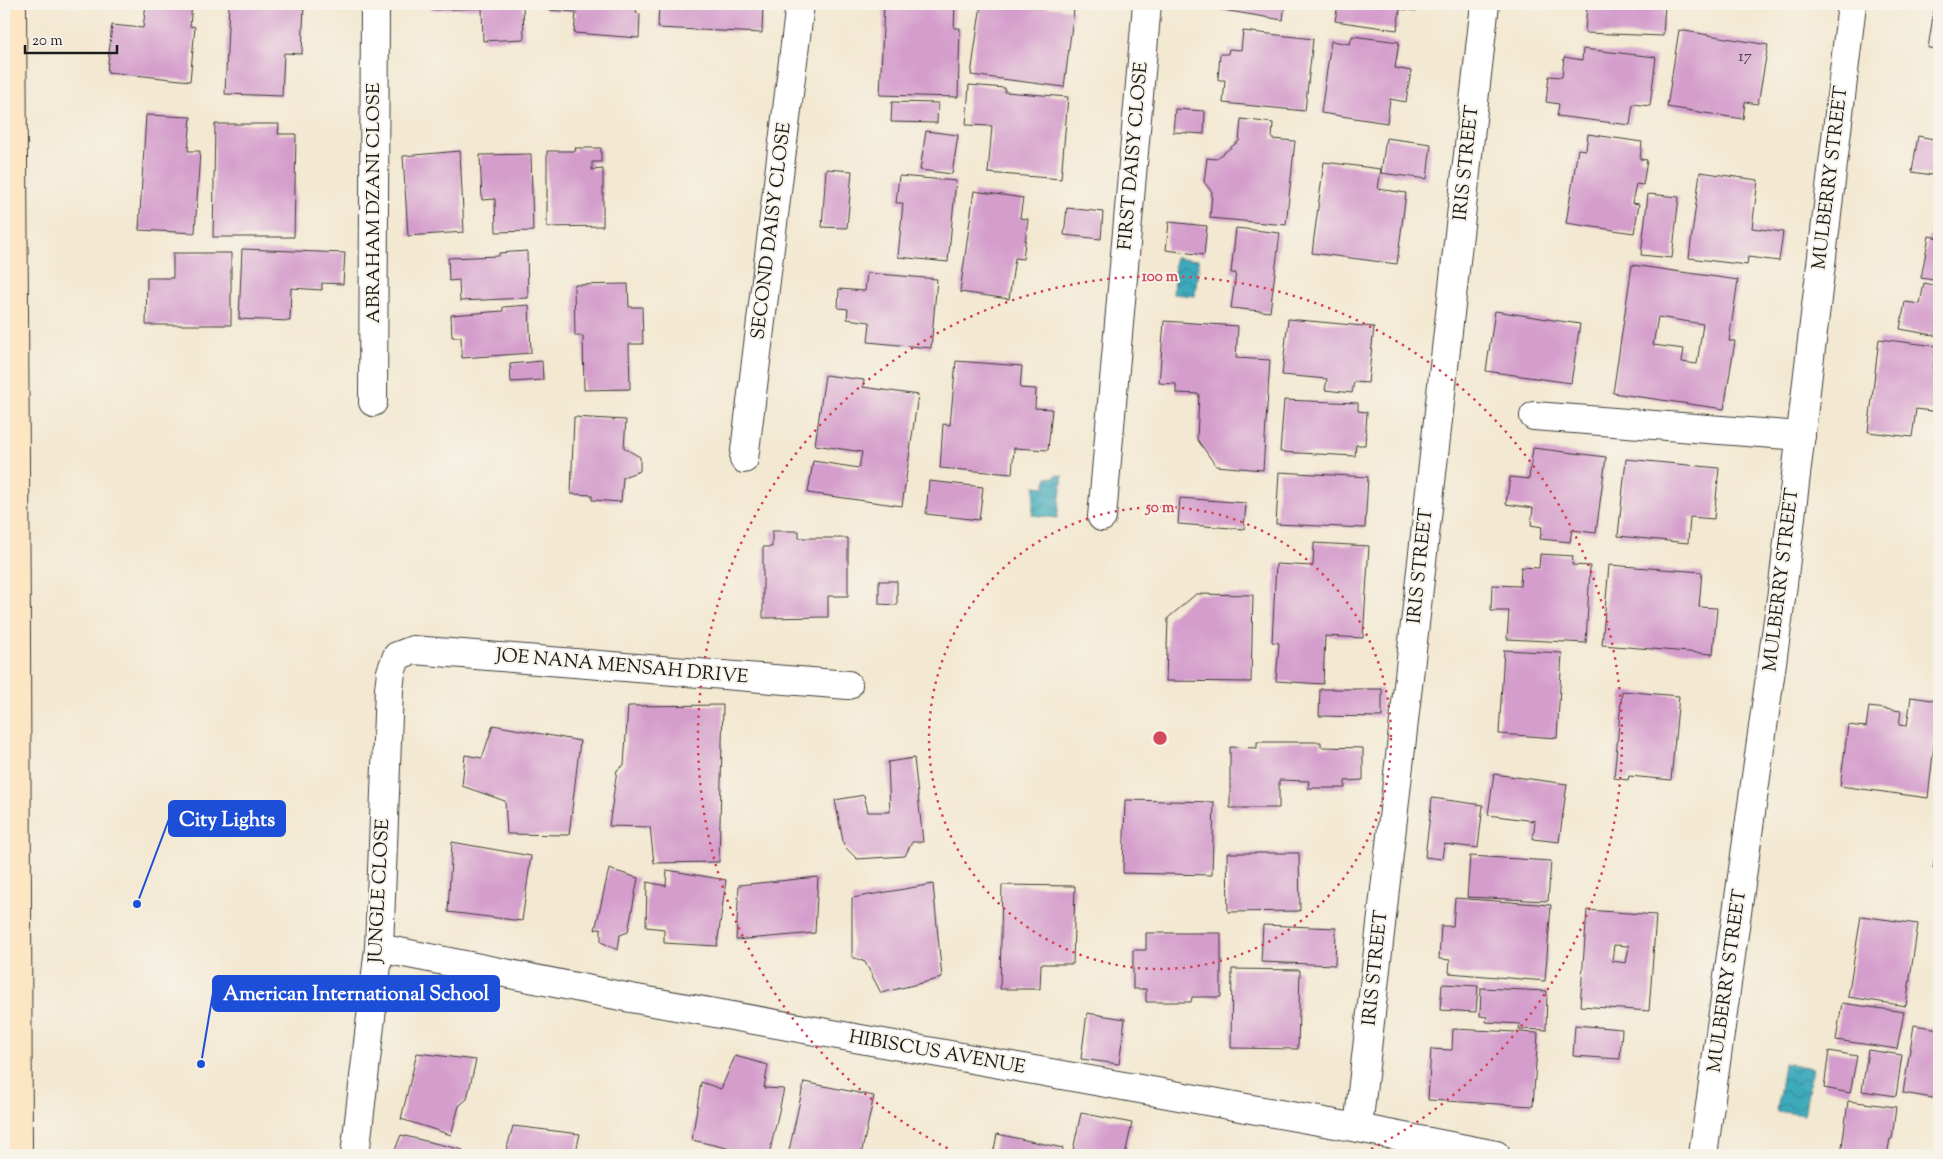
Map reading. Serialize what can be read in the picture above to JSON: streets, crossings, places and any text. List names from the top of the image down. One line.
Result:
{"streets":{"street":["FIRST DAISY CLOSE","IRIS STREET","MULBERRY STREET","ABRAHAM DZANI CLOSE","SECOND DAISY CLOSE","JOE NANA MENSAH DRIVE","JUNGLE CLOSE","HIBISCUS AVENUE"]},"crossings":[["IRIS STREET","HIBISCUS AVENUE"],["JOE NANA MENSAH DRIVE","JUNGLE CLOSE"],["JUNGLE CLOSE","HIBISCUS AVENUE"]],"places":["City Lights","American International School"],"house_numbers":["17"],"scale_bar":"20 m","rings":["100 m","50 m"]}
